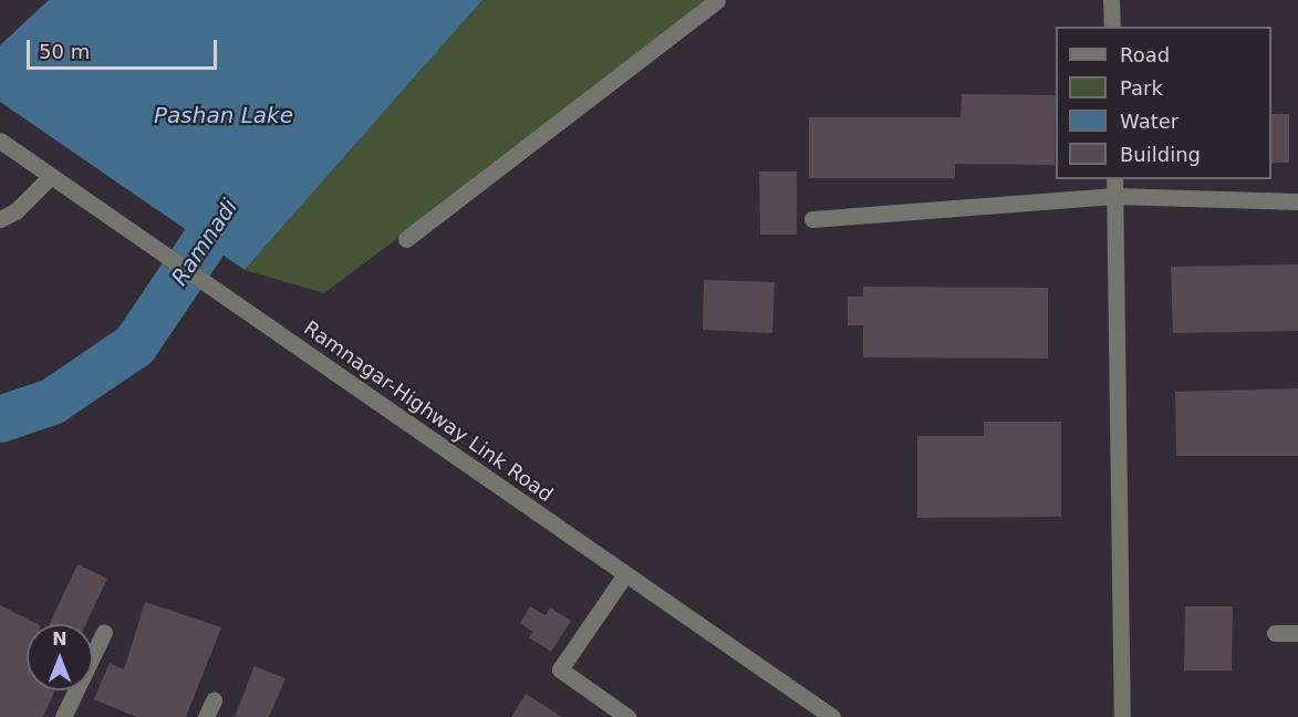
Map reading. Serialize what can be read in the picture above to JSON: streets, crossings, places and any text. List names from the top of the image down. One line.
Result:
{"streets":{"street":["Ramnagar-Highway Link Road"]},"water":["Pashan Lake","Ramnadi"],"legend":["Road","Park","Water","Building"],"scale_bar":"50 m","north":"top"}
